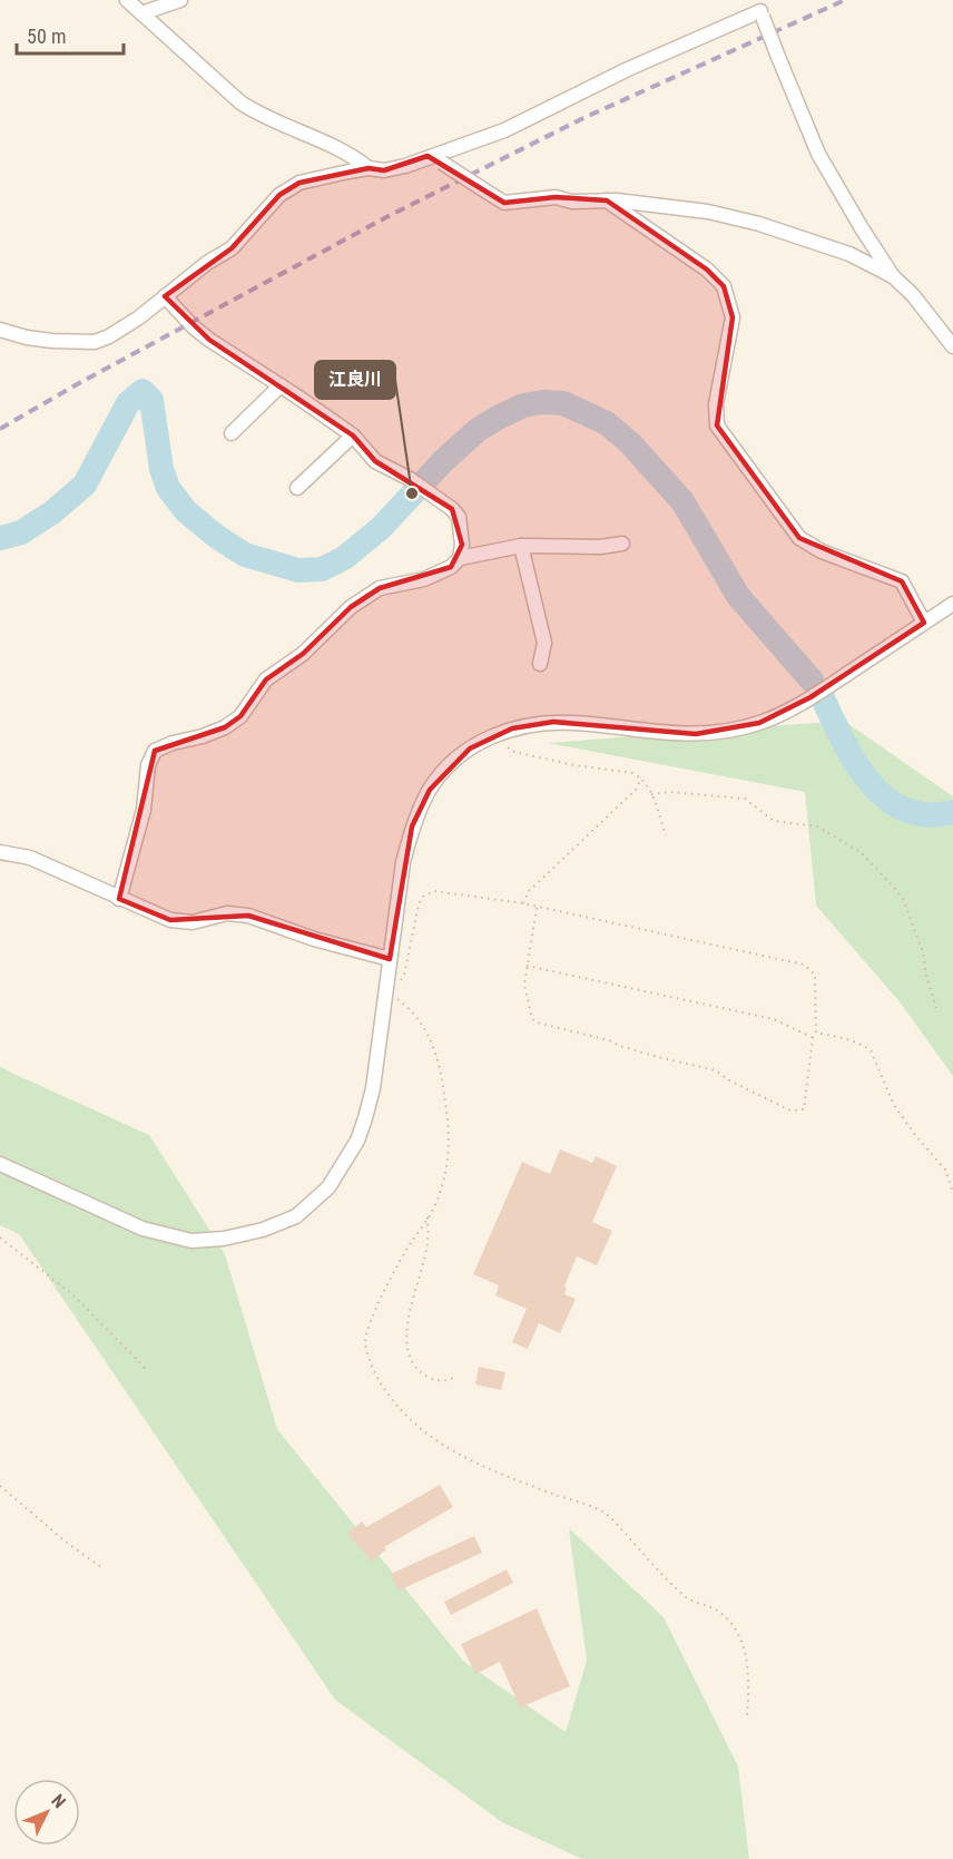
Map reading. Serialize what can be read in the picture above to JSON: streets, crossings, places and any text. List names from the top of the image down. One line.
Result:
{"places":["江良川"],"scale_bar":"50 m","north":"top right"}
